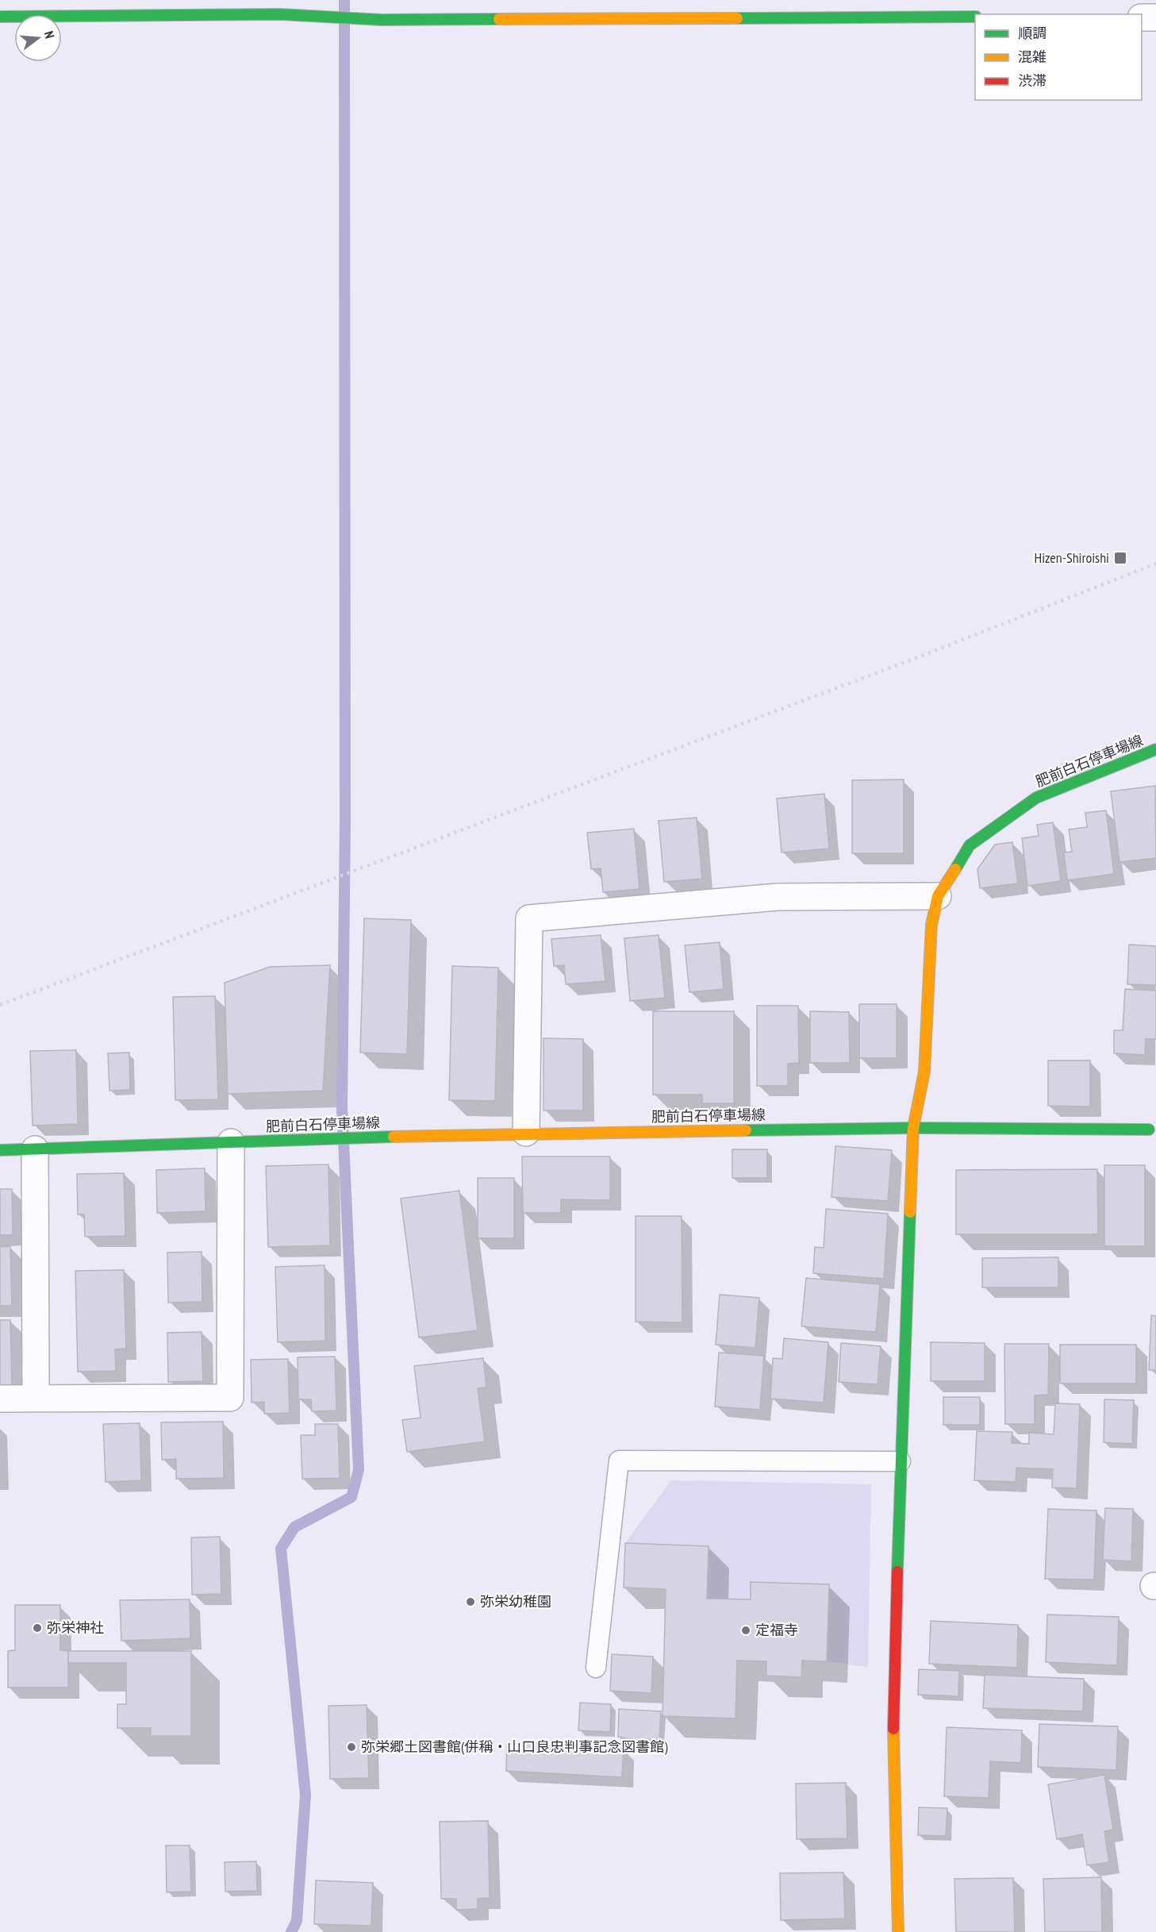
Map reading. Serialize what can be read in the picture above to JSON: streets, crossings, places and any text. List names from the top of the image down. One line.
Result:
{"streets":{"street":["肥前白石停車場線"]},"places":{"transit":["Hizen-Shiroishi"],"other":["弥栄幼稚園","弥栄神社","定福寺","弥栄郷土図書館(併稱・山口良忠判事記念図書館)"]},"legend":["順調","混雑","渋滞"],"north":"right"}
